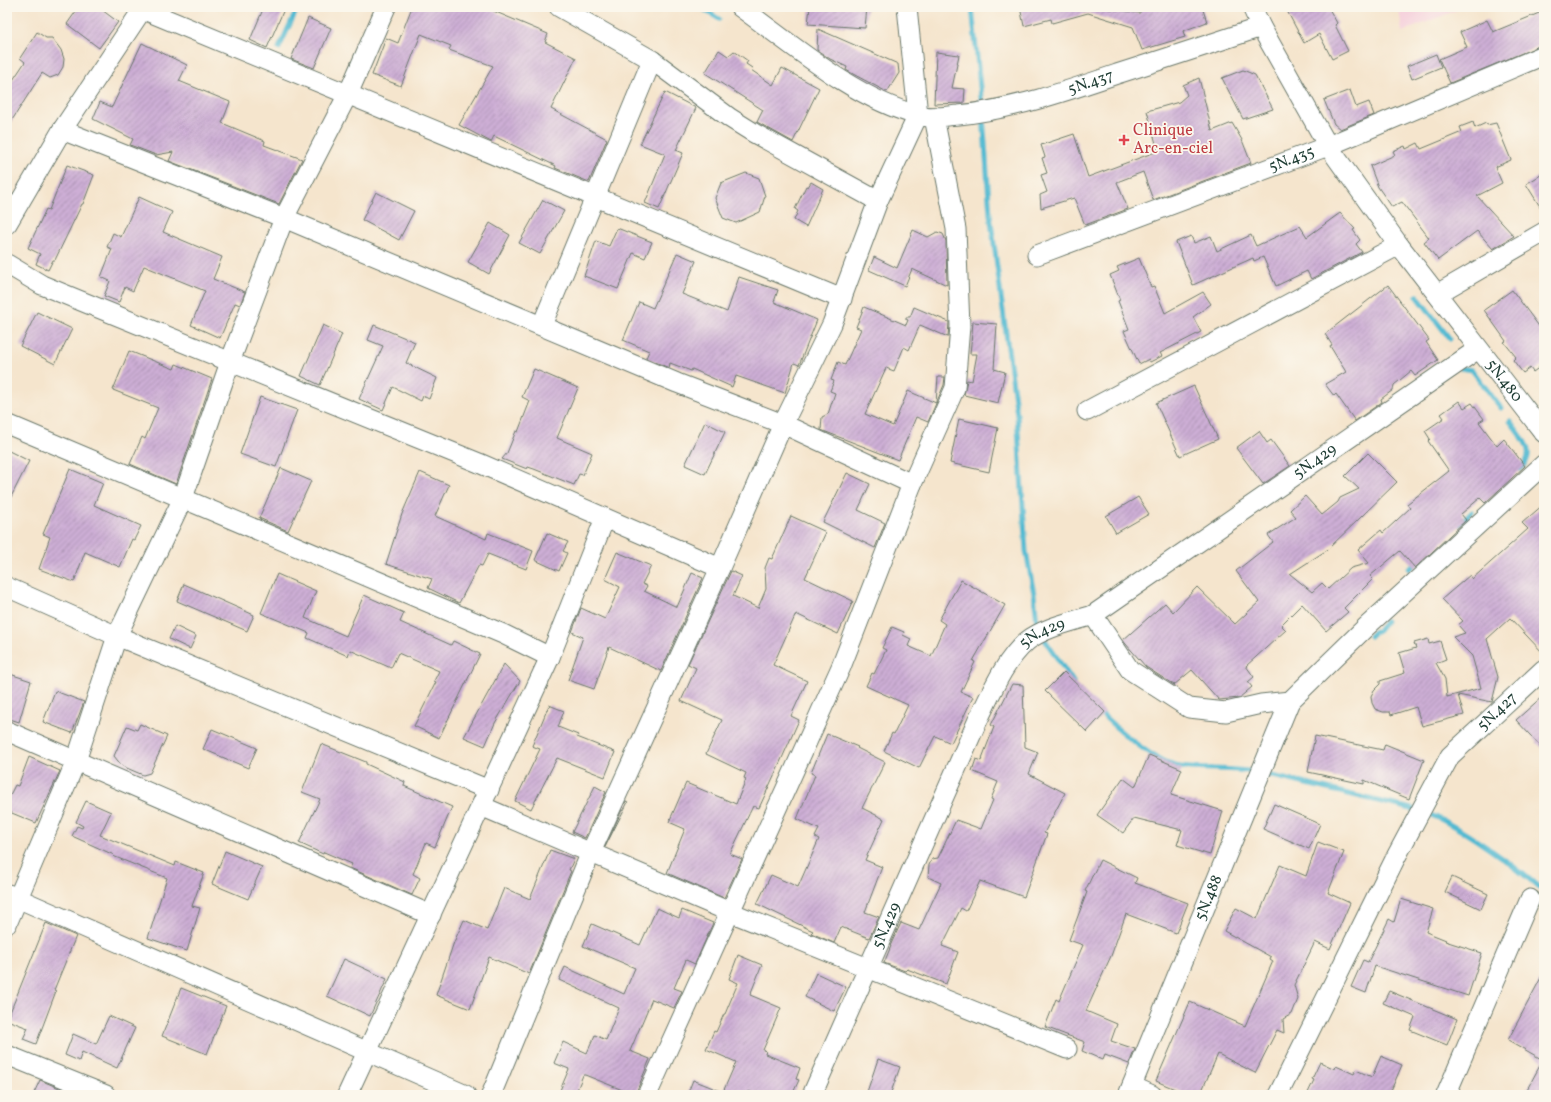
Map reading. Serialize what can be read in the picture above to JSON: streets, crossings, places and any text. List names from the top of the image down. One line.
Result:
{"streets":{"street":["5N.437","5N.435","5N.480","5N.429","5N.427","5N.488"]},"crossings":[["5N.437","5N.480"],["5N.435","5N.480"],["5N.480","5N.429"]],"places":{"health":["Clinique Arc-en-ciel"]}}
